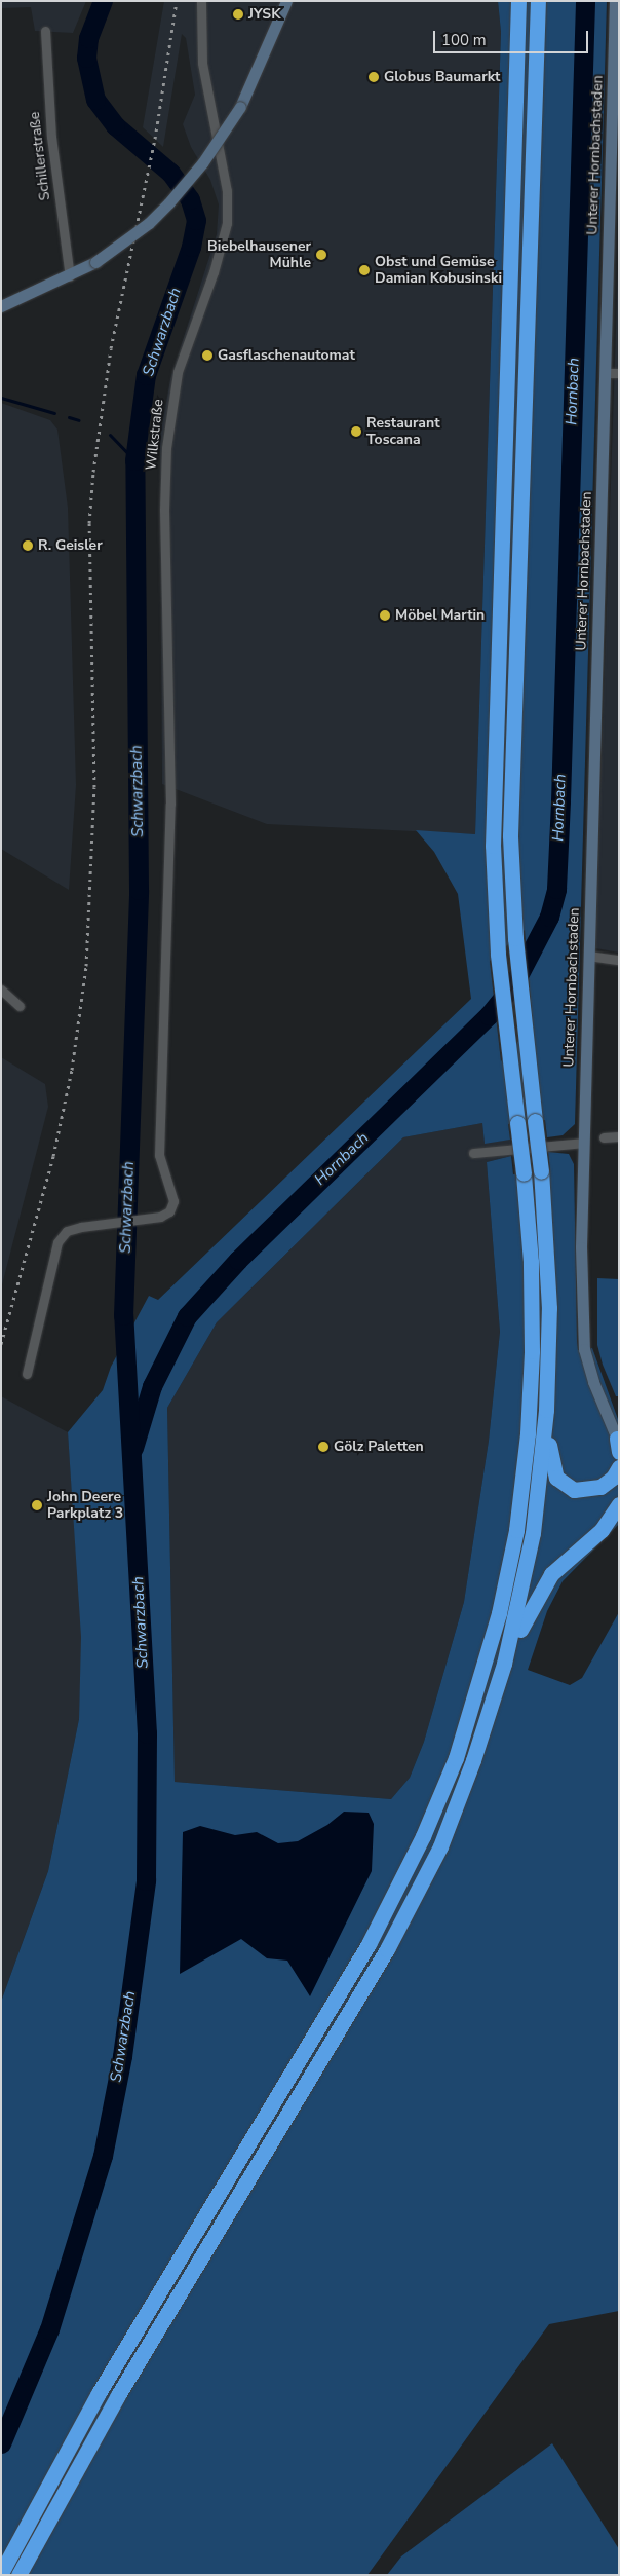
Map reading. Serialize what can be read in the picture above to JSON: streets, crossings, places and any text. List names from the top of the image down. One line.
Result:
{"streets":{"street":["Unterer Hornbachstaden","Schillerstraße","Wilkstraße"]},"water":["Schwarzbach","Hornbach"],"places":["JYSK","Globus Baumarkt","Biebelhausener Mühle","Obst und Gemüse Damian Kobusinski","Gasflaschenautomat","Restaurant Toscana","R. Geisler","Möbel Martin","Gölz Paletten","John Deere Parkplatz 3"],"scale_bar":"100 m"}
